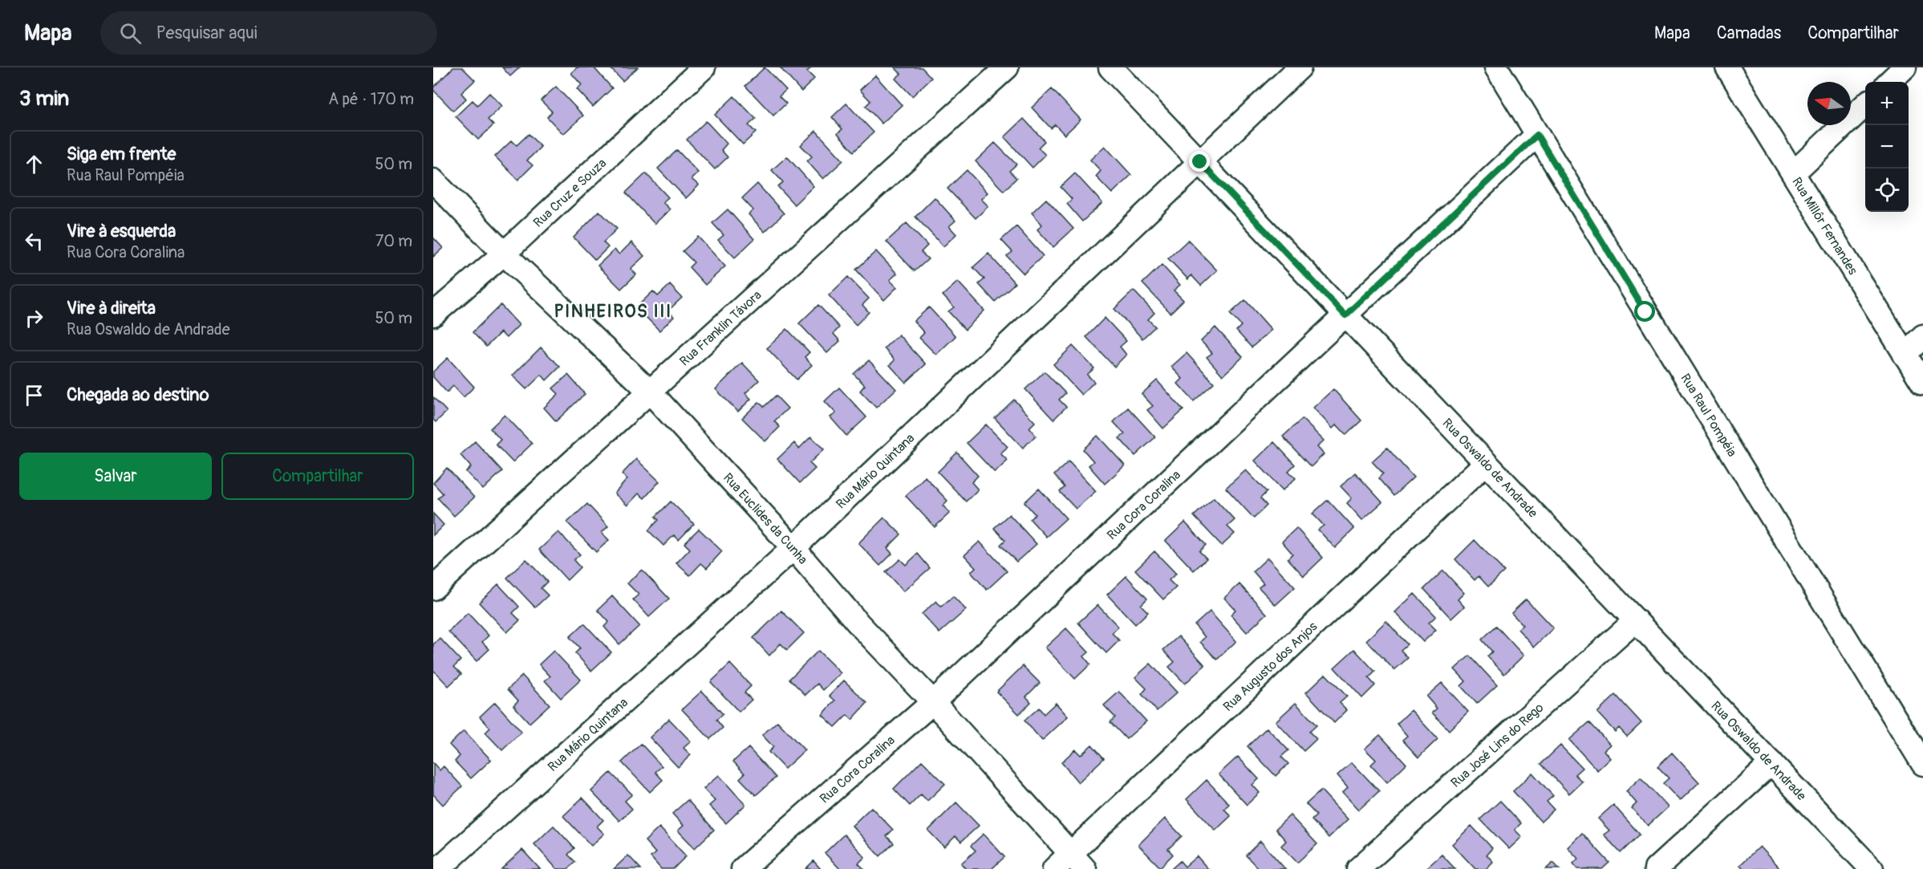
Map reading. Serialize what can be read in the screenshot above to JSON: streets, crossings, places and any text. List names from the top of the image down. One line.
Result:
{"streets":{"street":["Rua Cruz e Souza","Rua Millôr Fernandes","Rua Franklin Távora","Rua Raul Pompéia","Rua Oswaldo de Andrade","Rua Mário Quintana","Rua Cora Coralina","Rua Euclides da Cunha","Rua Augusto dos Anjos","Rua José Lins do Rego"]},"crossings":[["Rua Cruz e Souza","Rua Euclides da Cunha"],["Rua Franklin Távora","Rua Euclides da Cunha"],["Rua Raul Pompéia","Rua Cora Coralina"],["Rua Oswaldo de Andrade","Rua Mário Quintana"],["Rua Oswaldo de Andrade","Rua Cora Coralina"],["Rua Oswaldo de Andrade","Rua Augusto dos Anjos"],["Rua Oswaldo de Andrade","Rua José Lins do Rego"],["Rua Mário Quintana","Rua Euclides da Cunha"],["Rua Cora Coralina","Rua Euclides da Cunha"],["Rua Euclides da Cunha","Rua Augusto dos Anjos"]],"districts":["PINHEIROS III"],"north":"left","page":{"header":"Mapa","search":"Pesquisar aqui","nav":["Mapa","Camadas","Compartilhar"],"heading":["3 min","A pé · 170 m"],"map_buttons":["+","−"],"list":[["Siga em frente","Rua Raul Pompéia","50 m"],["Vire à esquerda","Rua Cora Coralina","70 m"],["Vire à direita","Rua Oswaldo de Andrade","50 m"],"Chegada ao destino"],"buttons":["Salvar","Compartilhar"]}}
